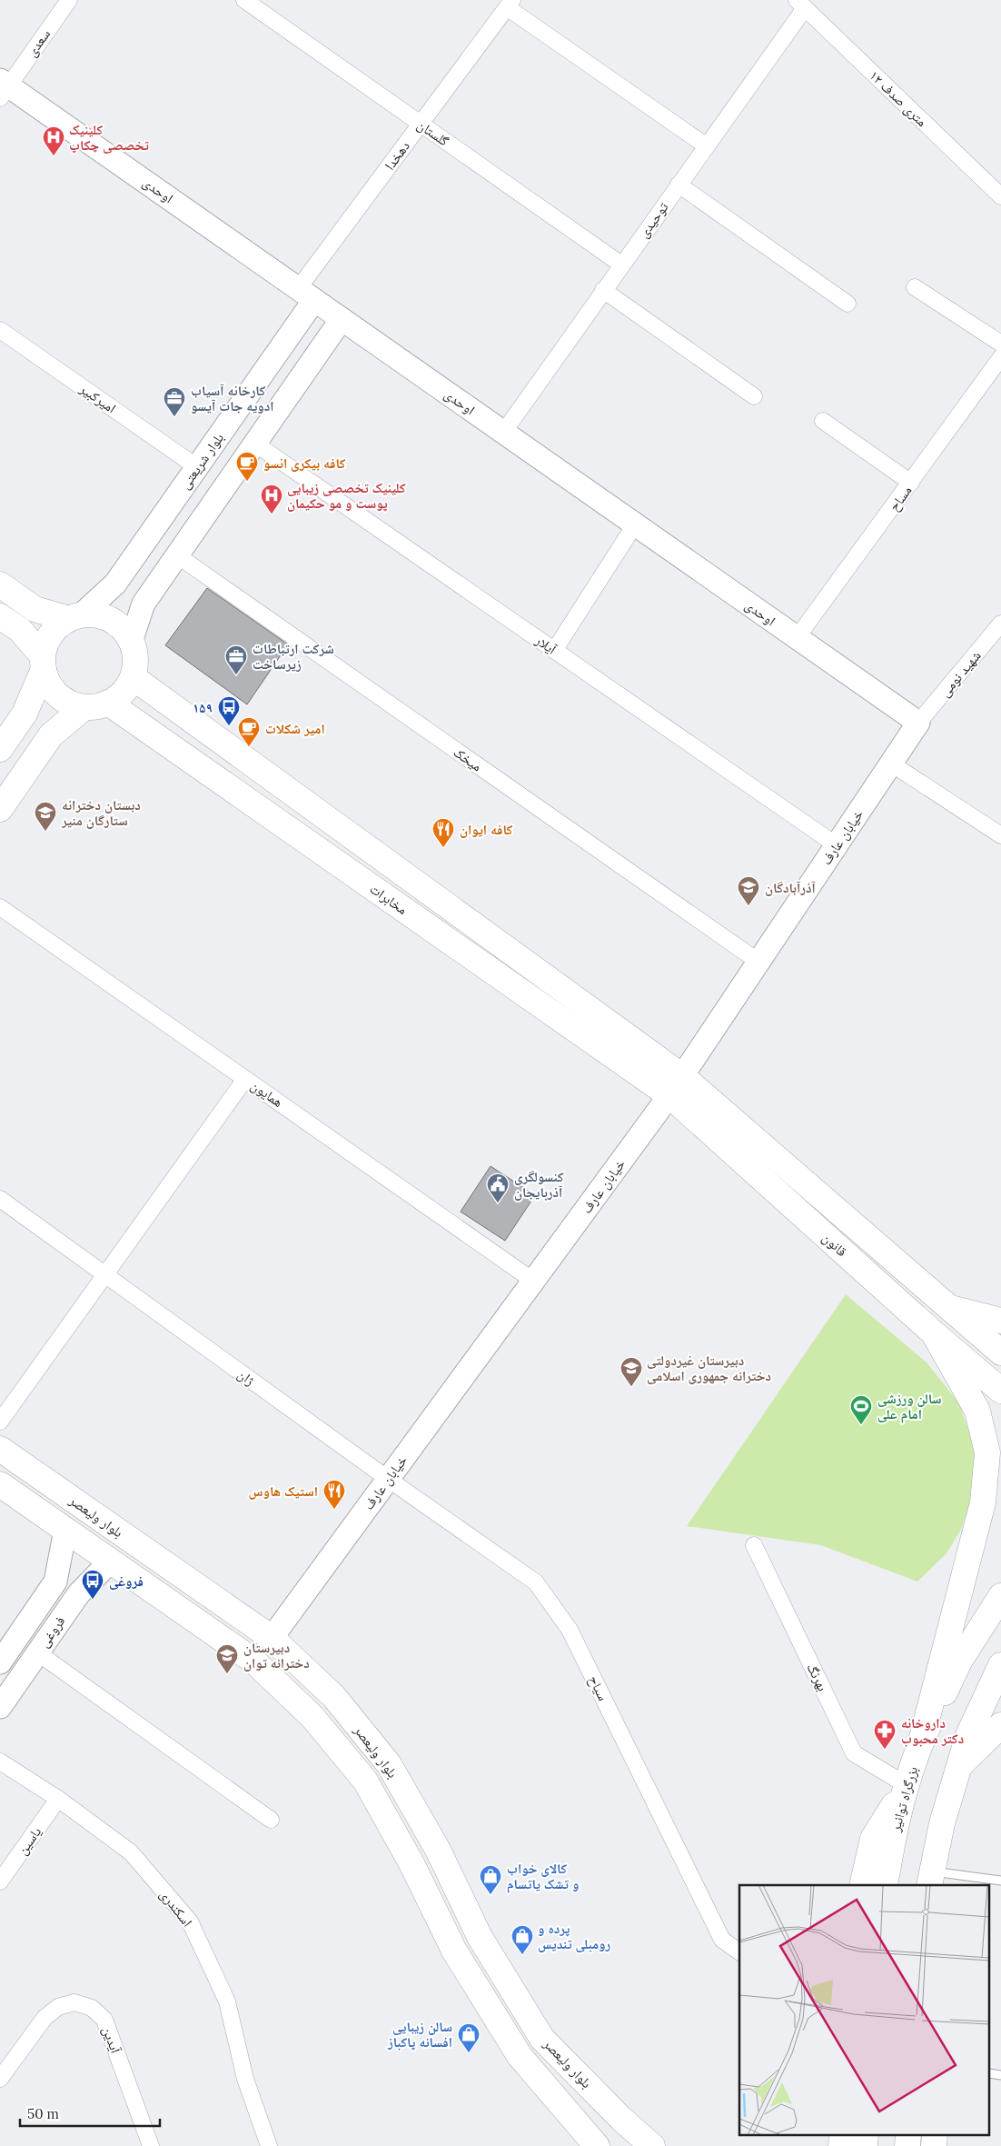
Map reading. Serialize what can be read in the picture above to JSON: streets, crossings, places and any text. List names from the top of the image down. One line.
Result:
{"streets":{"main road":["مخابرات","قانون","بلوار ولیعصر","بزرگراه توانیر"],"street":["سعدی","۱۲ متری صدف","گلستان","دهخدا","اوحدی","توحیدی","امیرکبیر","بلوار شریعتى","مساح","آیلار","شهید نومی","میخک","خیابان عارف","همایون","ژان","فروغى","بهرنگ","سیاح","یاسین","اسکندری","آیدین"]},"crossings":[["سعدی","اوحدی"],["۱۲ متری صدف","توحیدی"],["گلستان","دهخدا"],["گلستان","توحیدی"],["دهخدا","اوحدی"],["دهخدا","بلوار شریعتى"],["اوحدی","توحیدی"],["اوحدی","بلوار شریعتى"],["اوحدی","مساح"],["اوحدی","شهید نومی"],["اوحدی","خیابان عارف"],["امیرکبیر","بلوار شریعتى"],["بلوار شریعتى","مخابرات"],["آیلار","خیابان عارف"],["شهید نومی","خیابان عارف"],["میخک","خیابان عارف"],["خیابان عارف","مخابرات"],["خیابان عارف","همایون"],["خیابان عارف","قانون"],["خیابان عارف","ژان"],["خیابان عارف","بلوار ولیعصر"],["خیابان عارف","سیاح"],["مخابرات","قانون"],["ژان","سیاح"],["بلوار ولیعصر","فروغى"],["بهرنگ","بزرگراه توانیر"],["یاسین","اسکندری"]],"places":{"hospital":["کلينيک تخصصی چکاپ","کلینیک تخصصی زیبایی پوست و مو حکیمان"],"office":["کارخانه آسیاب ادویه جات آیسو","شرکت ارتباطات زیرساخت"],"cafe":["کافه بیکری انسو","امیر شکلات"],"bus stop":["۱۵۹","فروغی"],"school or university":["دبستان دخترانه ستارگان منیر","آذرآبادگان","دبیرستان غیردولتی دخترانه جمهوری اسلامی","دبیرستان دخترانه توان"],"restaurant":["کافه ایوان","استیک هاوس"],"public building":["کنسولگری آذربایجان"],"sports":["سالن ورزشی امام علی"],"pharmacy":["داروخانه دکتر محبوب"],"shop":["کالای خواب و تشک یاتسام","پرده و رومبلی تندیس","سالن زیبایی افسانه پاکباز"]},"scale_bar":"50 m"}
